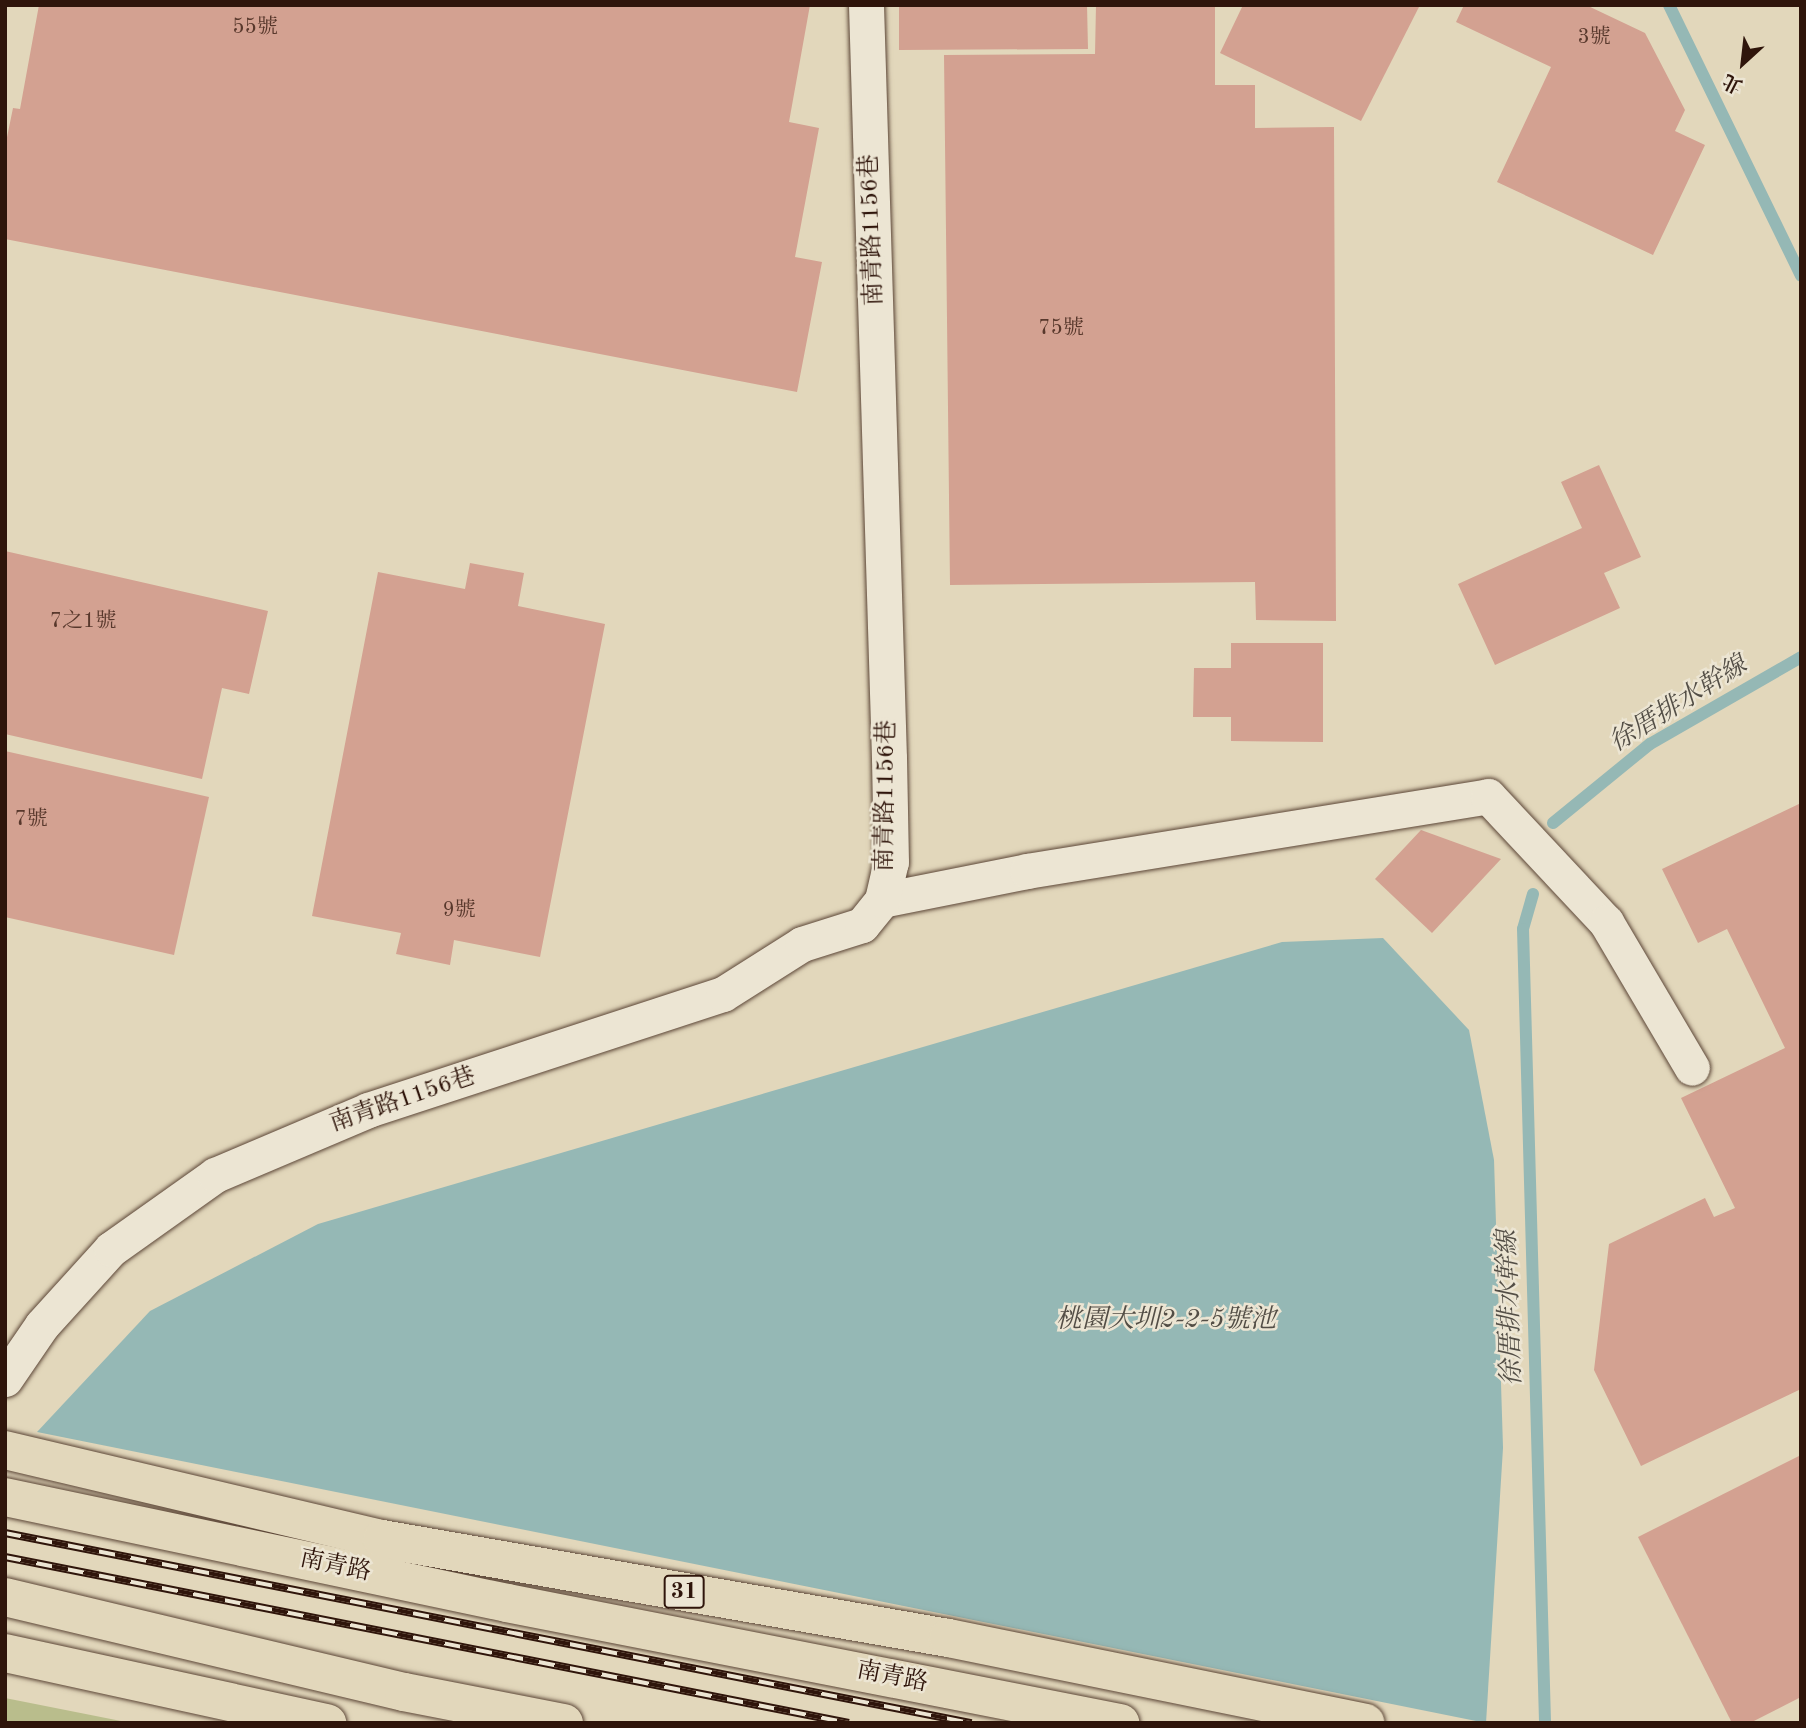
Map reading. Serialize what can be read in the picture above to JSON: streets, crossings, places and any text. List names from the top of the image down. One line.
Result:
{"streets":{"main road":["南青路","31"],"street":["南青路1156巷"]},"crossings":[["南青路","31"]],"water":["徐厝排水幹線","桃園大圳2-2-5號池"],"house_numbers":["55號","3號","75號","7之1號","7號","9號"],"north":"bottom left"}
